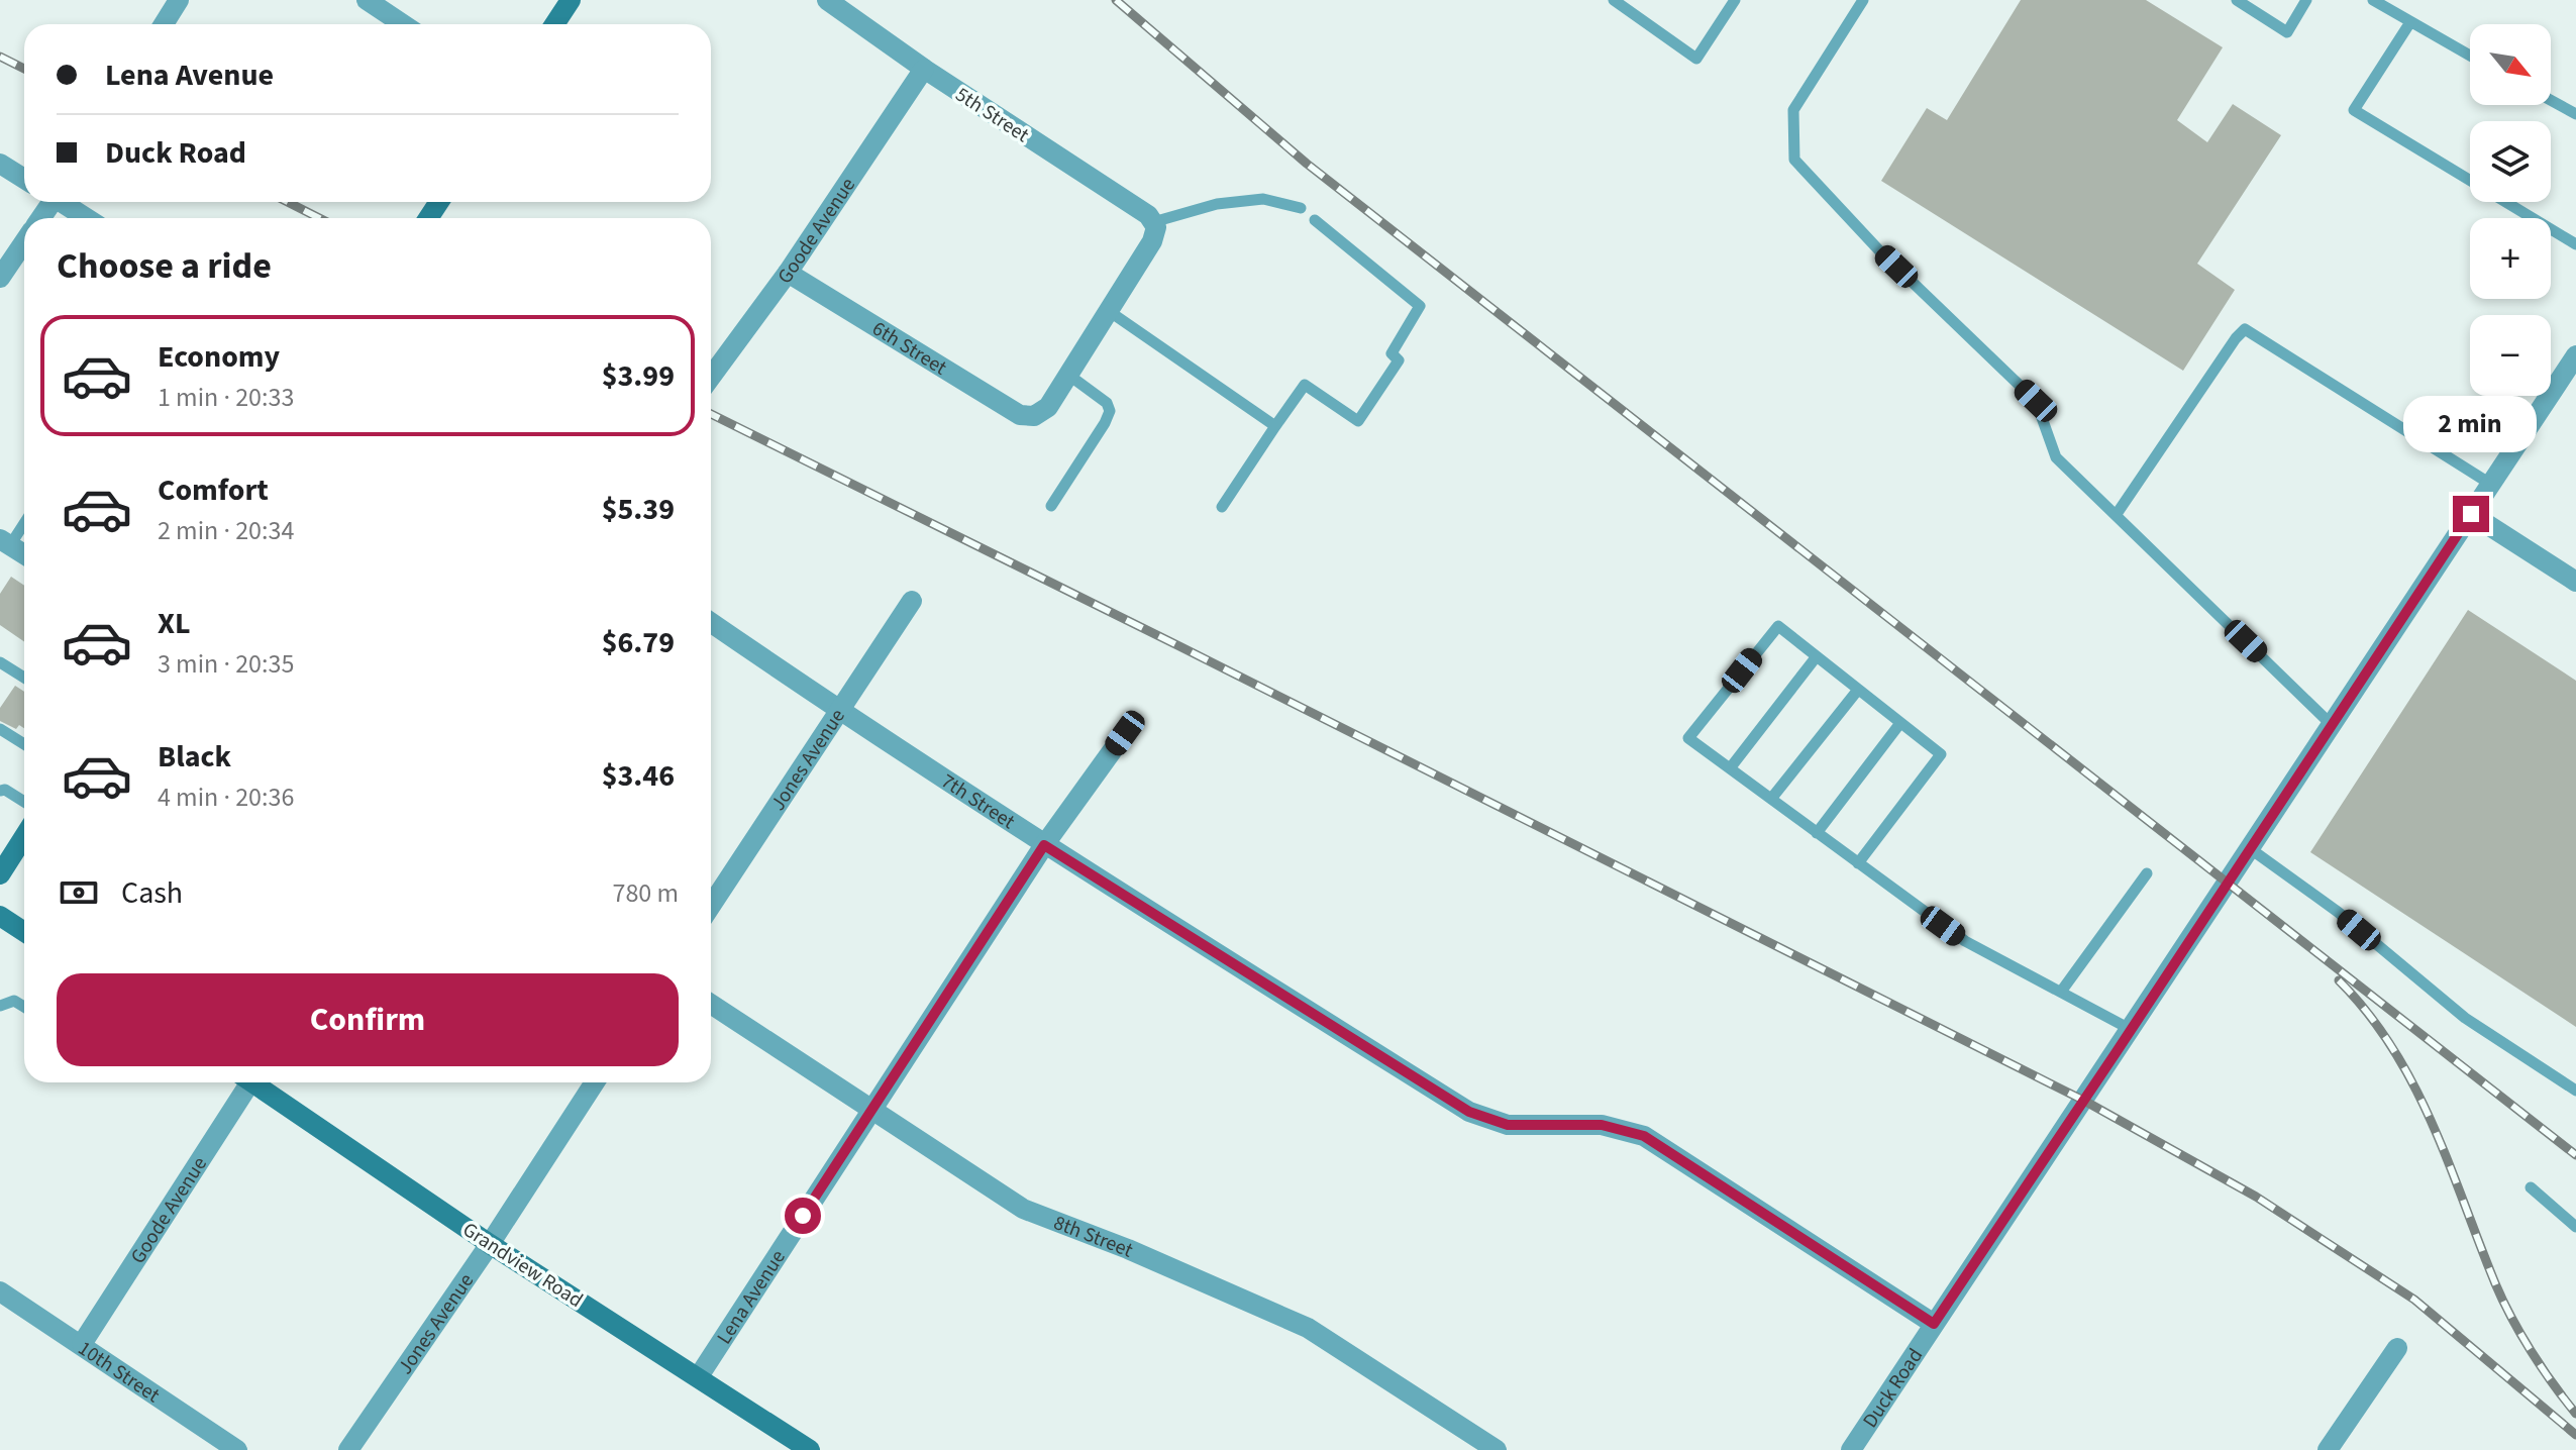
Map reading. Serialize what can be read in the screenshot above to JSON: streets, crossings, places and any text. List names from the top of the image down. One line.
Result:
{"streets":{"street":["5th Street","Goode Avenue","6th Street","Jones Avenue","7th Street","8th Street","Grandview Road","Lena Avenue","10th Street","Duck Road"]},"crossings":[["5th Street","Goode Avenue"],["Goode Avenue","6th Street"],["Goode Avenue","10th Street"],["Jones Avenue","7th Street"],["Jones Avenue","Grandview Road"],["7th Street","Lena Avenue"],["7th Street","Duck Road"],["8th Street","Lena Avenue"],["Grandview Road","Lena Avenue"]],"north":"bottom right","page":{"map_buttons":["+","−"],"banner":["Lena Avenue","Duck Road"],"heading":"Choose a ride","list":[{"name":"Economy","note":"1 min · 20:33","value":"$3.99"},{"name":"Comfort","note":"2 min · 20:34","value":"$5.39"},{"name":"XL","note":"3 min · 20:35","value":"$6.79"},{"name":"Black","note":"4 min · 20:36","value":"$3.46"}],"bubble":"2 min","pay":["Cash","780 m"],"buttons":"Confirm"}}
